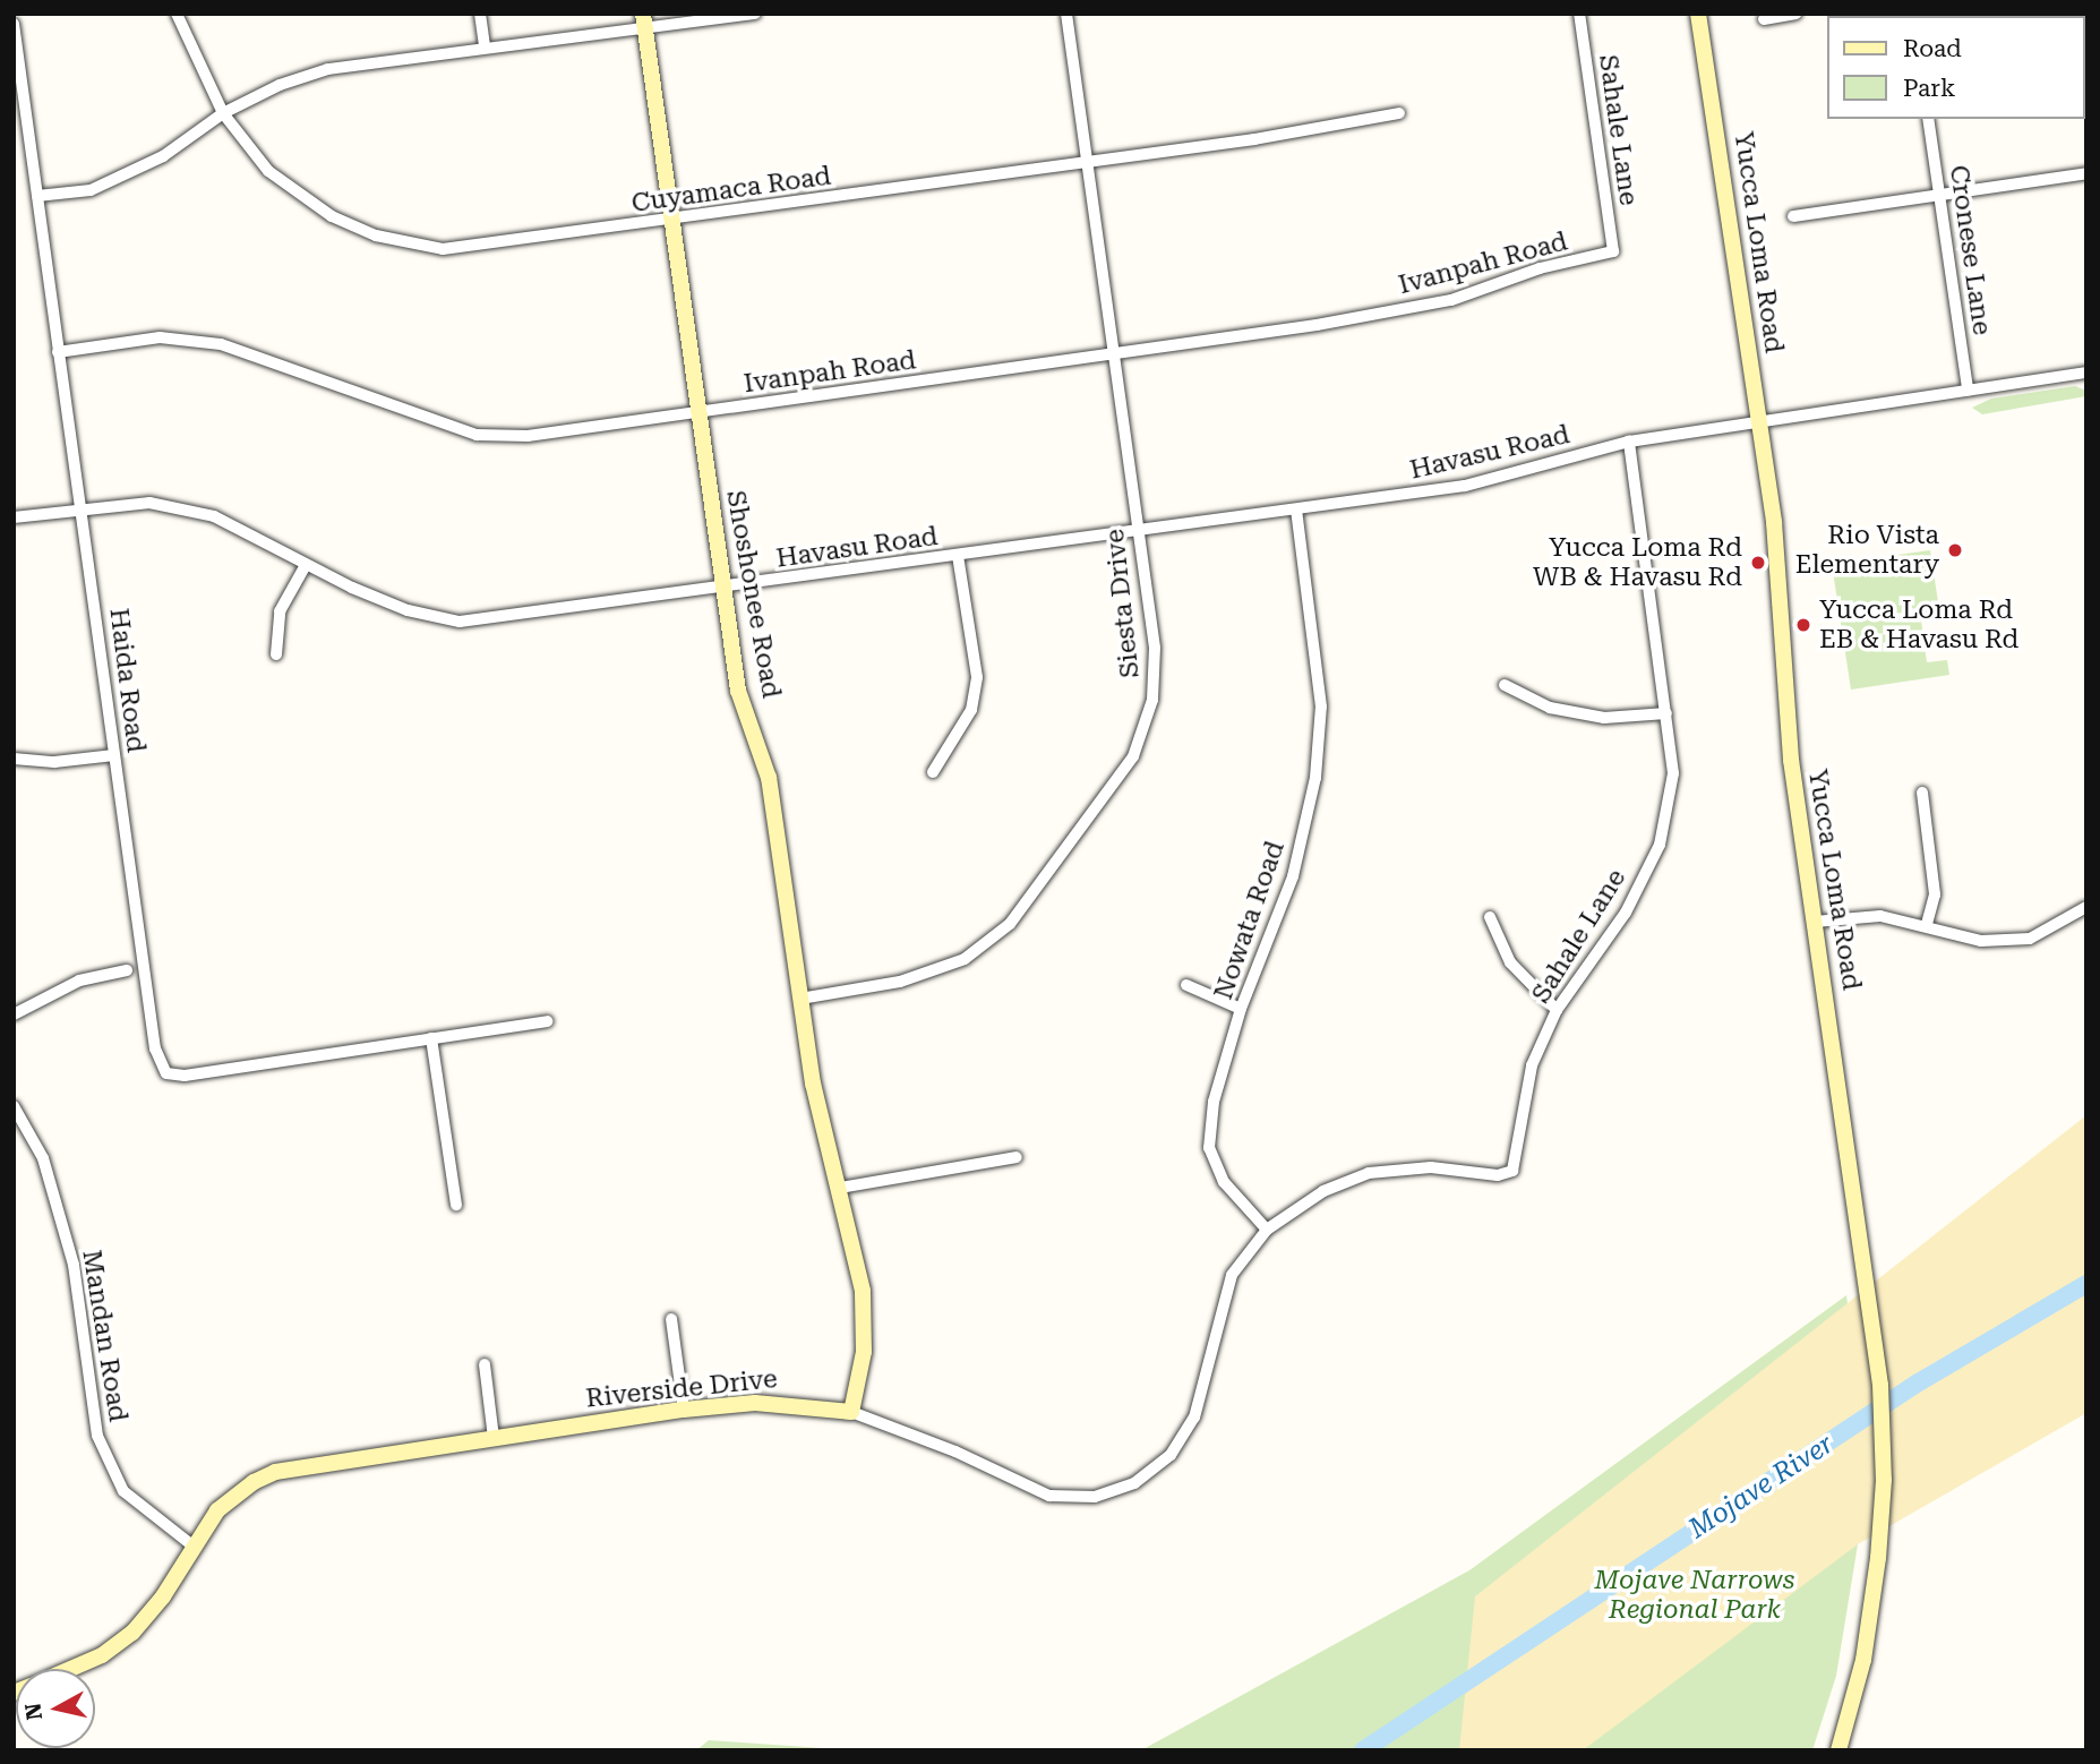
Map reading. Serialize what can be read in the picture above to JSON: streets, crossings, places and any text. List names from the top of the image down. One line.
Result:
{"streets":{"street":["Sahale Lane","Cuyamaca Road","Yucca Loma Road","Cronese Lane","Ivanpah Road","Havasu Road","Shoshonee Road","Siesta Drive","Haida Road","Nowata Road","Mandan Road","Riverside Drive"]},"crossings":[["Sahale Lane","Ivanpah Road"],["Sahale Lane","Havasu Road"],["Sahale Lane","Riverside Drive"],["Cuyamaca Road","Shoshonee Road"],["Cuyamaca Road","Siesta Drive"],["Yucca Loma Road","Havasu Road"],["Cronese Lane","Havasu Road"],["Ivanpah Road","Shoshonee Road"],["Ivanpah Road","Siesta Drive"],["Ivanpah Road","Haida Road"],["Havasu Road","Shoshonee Road"],["Havasu Road","Siesta Drive"],["Havasu Road","Haida Road"],["Havasu Road","Nowata Road"],["Shoshonee Road","Siesta Drive"],["Shoshonee Road","Riverside Drive"],["Nowata Road","Riverside Drive"],["Mandan Road","Riverside Drive"]],"water":["Mojave River"],"parks":["Mojave Narrows Regional Park"],"places":["Rio Vista Elementary","Yucca Loma Rd WB & Havasu Rd","Yucca Loma Rd EB & Havasu Rd"],"legend":["Road","Park"],"north":"left"}
